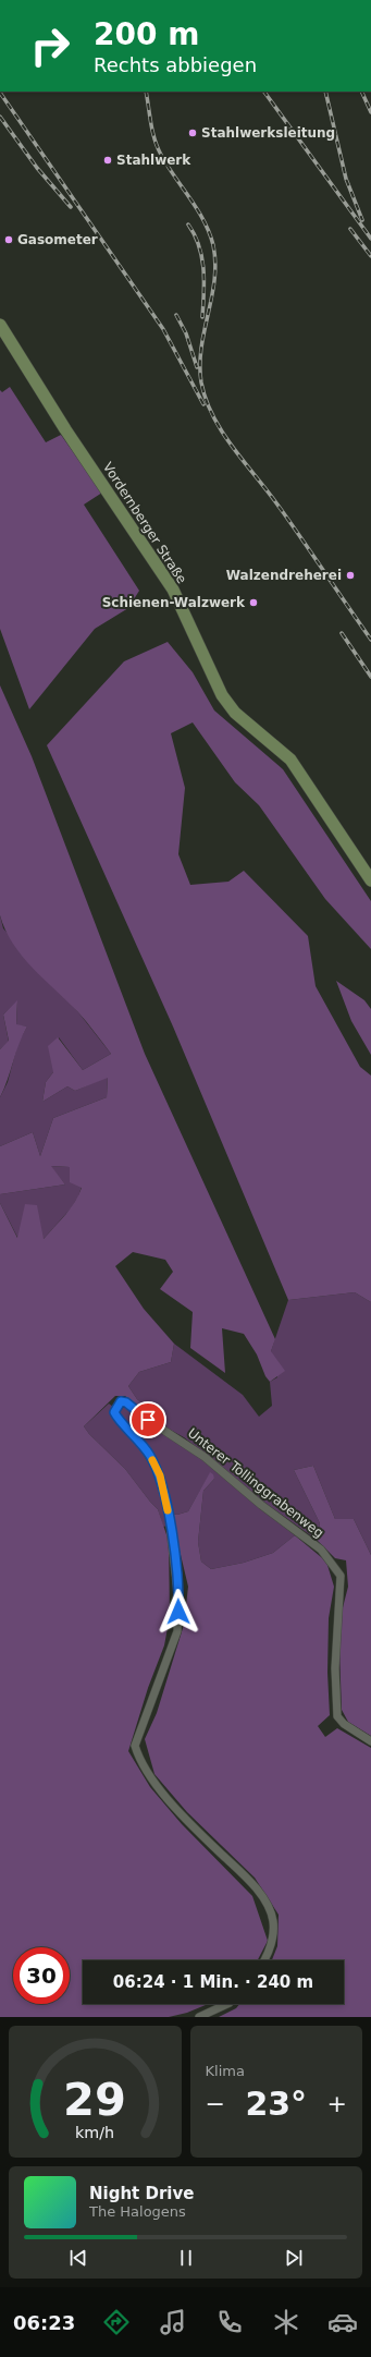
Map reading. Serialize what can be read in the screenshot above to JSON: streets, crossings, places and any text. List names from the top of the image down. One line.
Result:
{"streets":{"main road":["Vordernberger Straße"],"street":["Unterer Tollinggrabenweg"]},"places":["Stahlwerksleitung","Stahlwerk","Gasometer","Walzendreherei","Schienen-Walzwerk"],"page":{"turn":["200 m","Rechts abbiegen"],"limit":"30","trip":"06:24 · 1 Min. · 240 m","tile":"Klima","heat":["−","23°","+"],"song":["Night Drive","The Halogens"],"tabs":"06:23","gauge":["29","km/h"]}}
